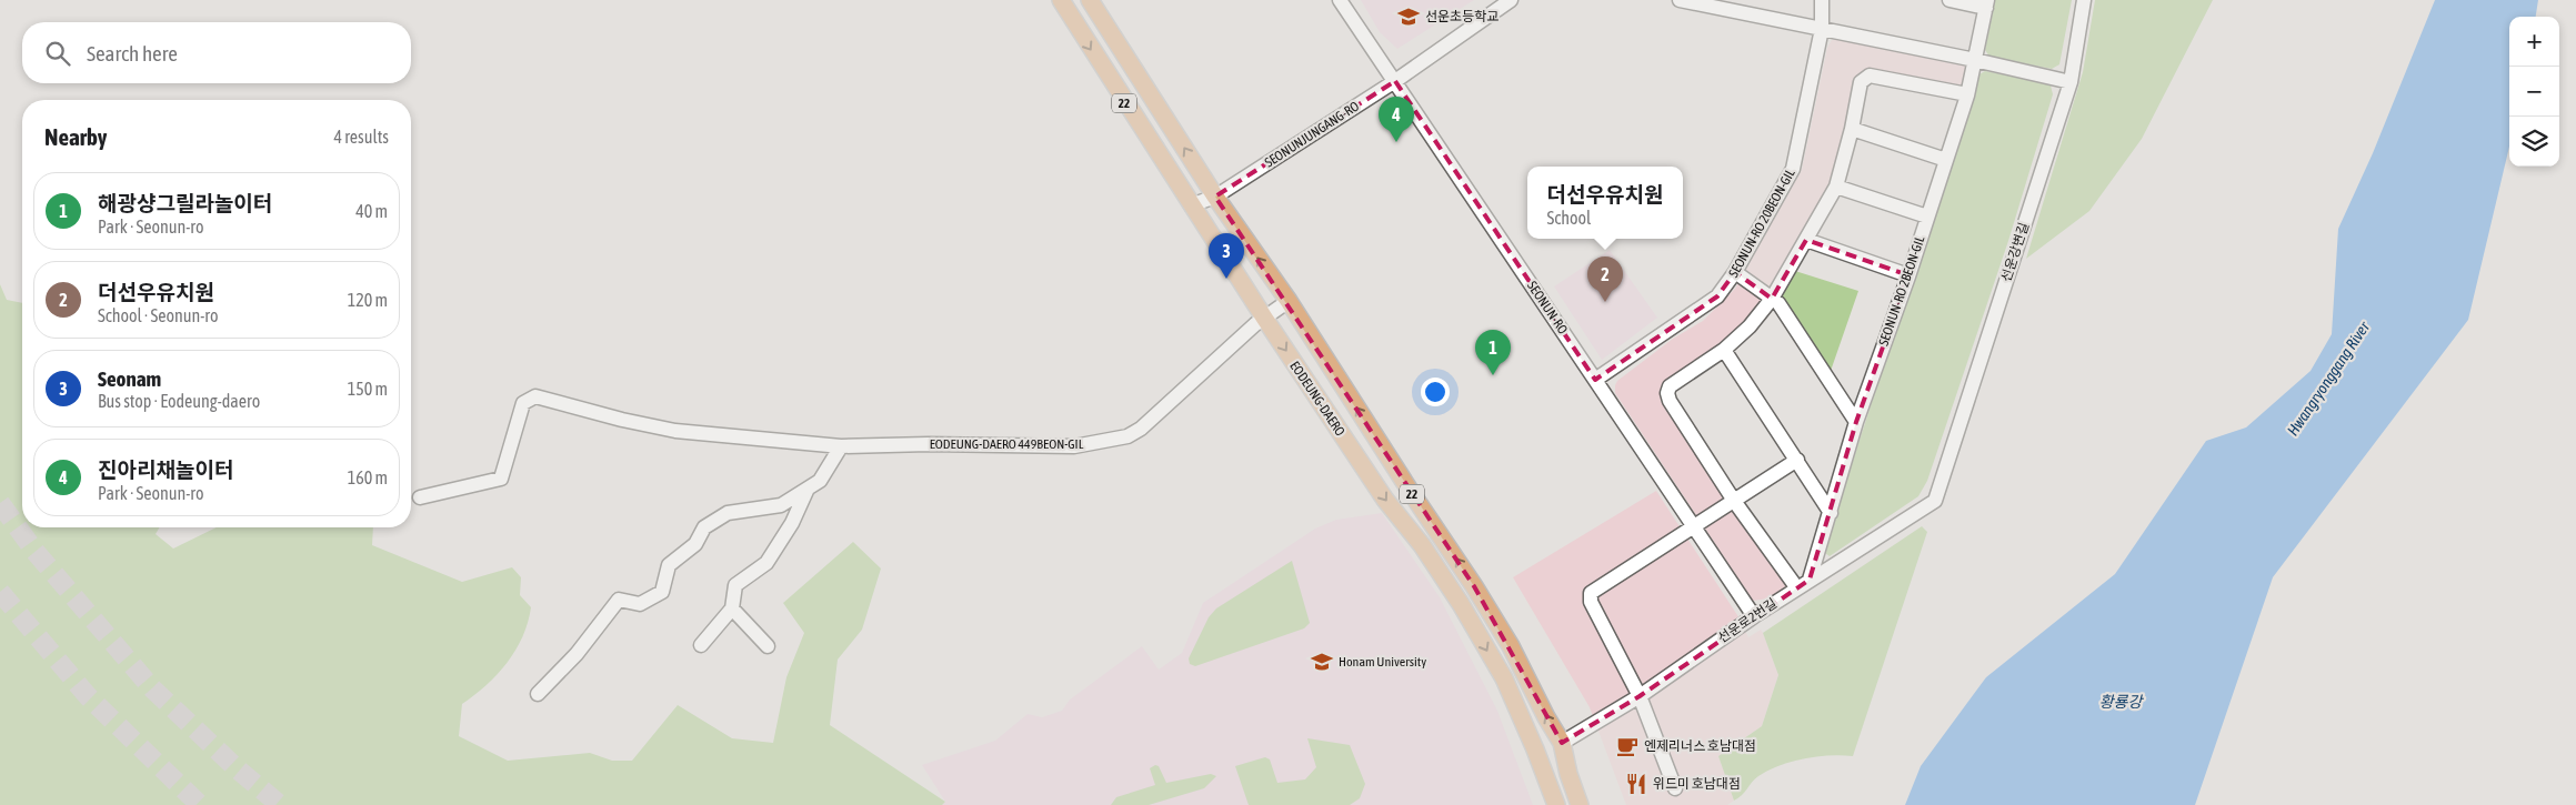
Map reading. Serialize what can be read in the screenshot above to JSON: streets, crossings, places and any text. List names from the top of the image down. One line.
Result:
{"streets":{"main road":["22","EODEUNG-DAERO"],"street":["SEONUNJUNGANG-RO","SEONUN-RO 20BEON-GIL","선운강변길","SEONUN-RO 2BEON-GIL","SEONUN-RO","EODEUNG-DAERO 449BEON-GIL","선운로2번길"]},"crossings":[["SEONUNJUNGANG-RO","SEONUN-RO"],["SEONUNJUNGANG-RO","EODEUNG-DAERO"],["SEONUN-RO 20BEON-GIL","SEONUN-RO"],["선운강변길","선운로2번길"],["SEONUN-RO 2BEON-GIL","선운로2번길"],["SEONUN-RO","선운로2번길"],["EODEUNG-DAERO","EODEUNG-DAERO 449BEON-GIL"],["EODEUNG-DAERO","선운로2번길"]],"water":["Hwangryonggang River","황룡강"],"places":{"school or university":["선운초등학교","Honam University"],"cafe":["엔제리너스 호남대점"],"restaurant":["위드미 호남대점"]},"page":{"map_buttons":["+","−"],"search":"Search here","pins":["4","3","2","1"],"heading":["Nearby","4 results"],"popup":["더선우유치원","School"],"list":[{"mark":"1","name":"해광샹그릴라놀이터","note":"Park · Seonun-ro","value":"40 m"},{"mark":"2","name":"더선우유치원","note":"School · Seonun-ro","value":"120 m"},{"mark":"3","name":"Seonam","note":"Bus stop · Eodeung-daero","value":"150 m"},{"mark":"4","name":"진아리채놀이터","note":"Park · Seonun-ro","value":"160 m"}]}}
